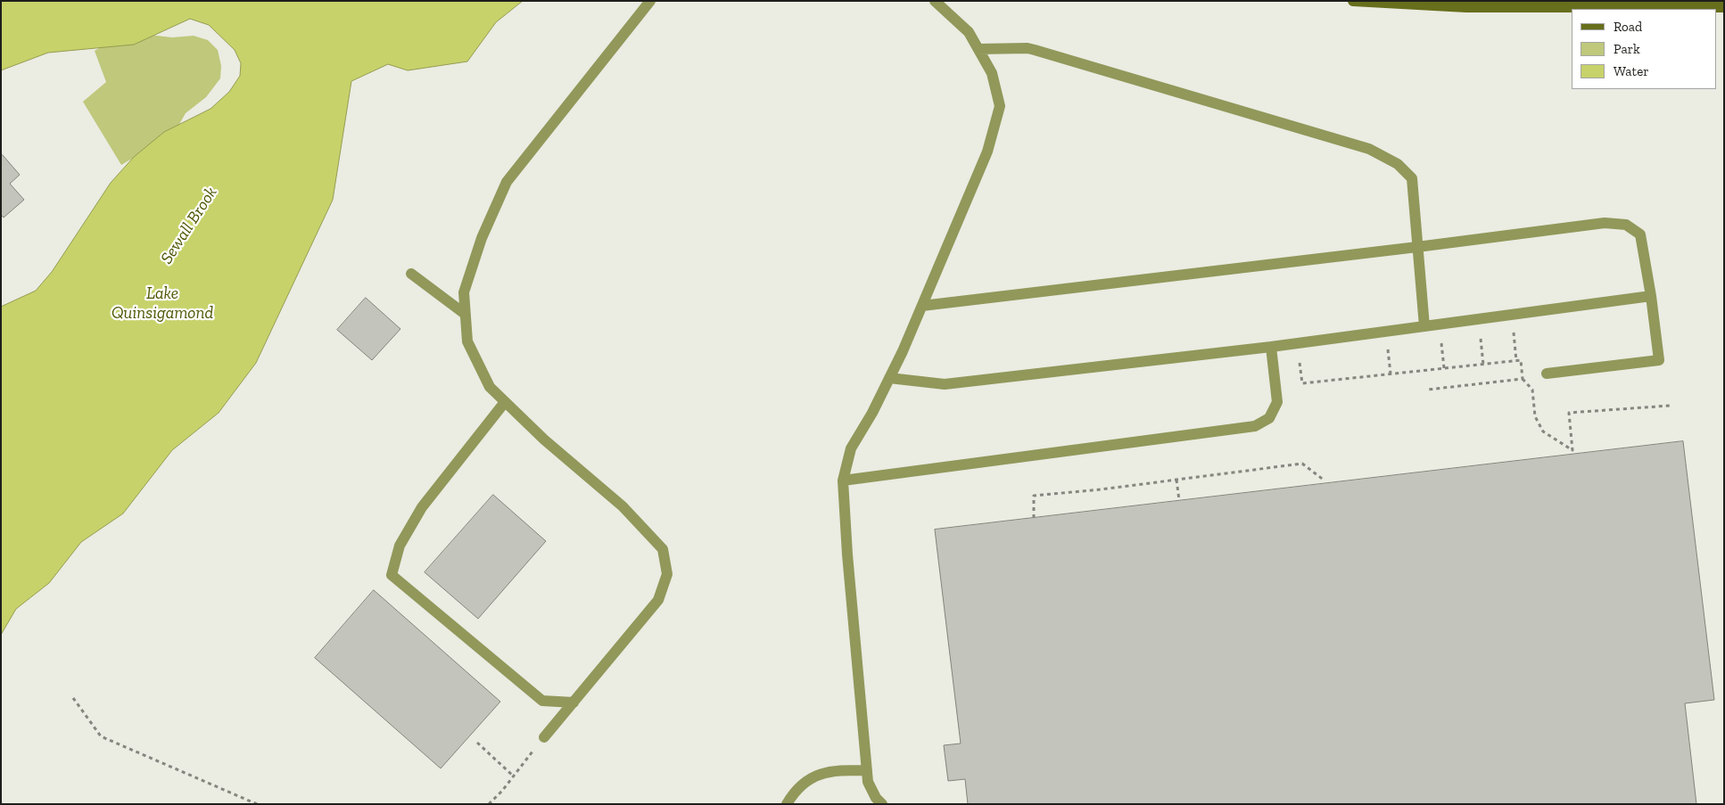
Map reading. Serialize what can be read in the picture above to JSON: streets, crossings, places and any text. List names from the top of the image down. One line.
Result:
{"water":["Sewall Brook","Lake Quinsigamond"],"legend":["Road","Park","Water"]}
